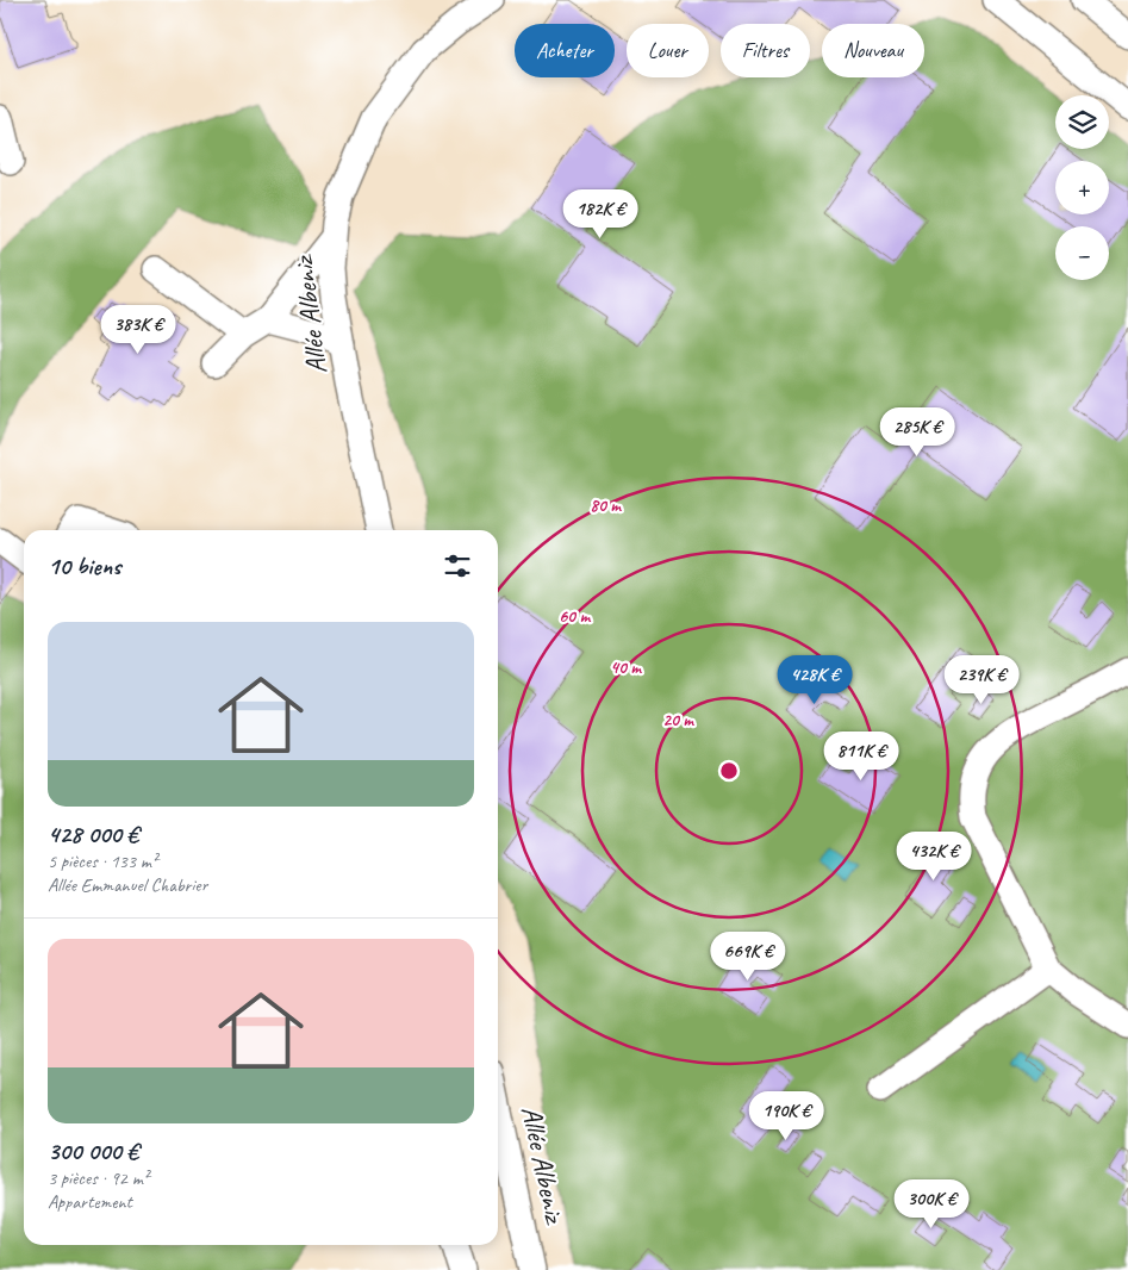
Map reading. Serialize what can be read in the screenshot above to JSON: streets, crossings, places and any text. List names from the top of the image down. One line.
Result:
{"streets":{"street":["Allée Albeniz"]},"page":{"chip":["Acheter","Louer","Filtres","Nouveau"],"map_buttons":["+","−"],"price":["182K €","383K €","285K €","428K €","239K €","811K €","432K €","669K €","190K €","300K €"],"heading":"10 biens","list":[{"name":"428 000 €","note":"5 pièces · 133 m² · Allée Emmanuel Chabrier"},{"name":"300 000 €","note":"3 pièces · 92 m² · Appartement"}]},"rings":["80 m","60 m","40 m","20 m"]}
